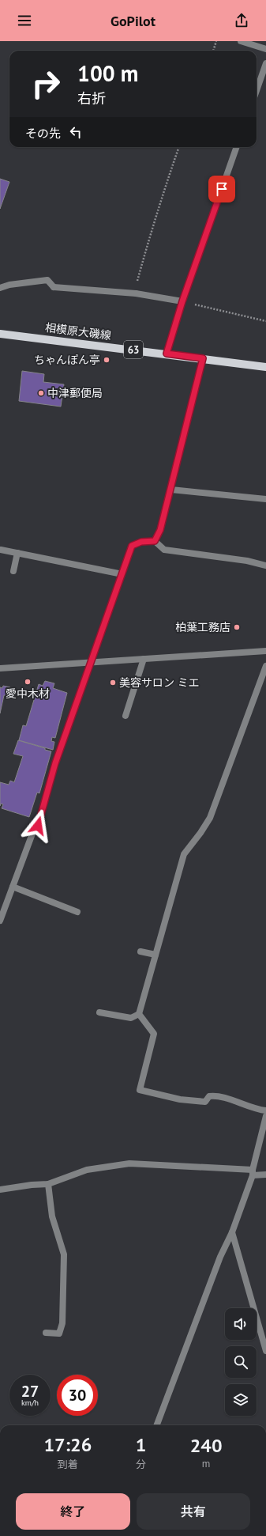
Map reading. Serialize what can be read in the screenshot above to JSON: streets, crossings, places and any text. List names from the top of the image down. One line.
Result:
{"streets":{"main road":["相模原大磯線","63"]},"places":["ちゃんぽん亭","中津郵便局","柏葉工務店","愛中木材","美容サロン ミエ"],"page":{"header":"GoPilot","turn":["100 m","右折"],"then":"その先","speed":"27 km/h","limit":"30","eta":["17:26","到着","1","分","240","m"],"buttons":["終了","共有"]}}
